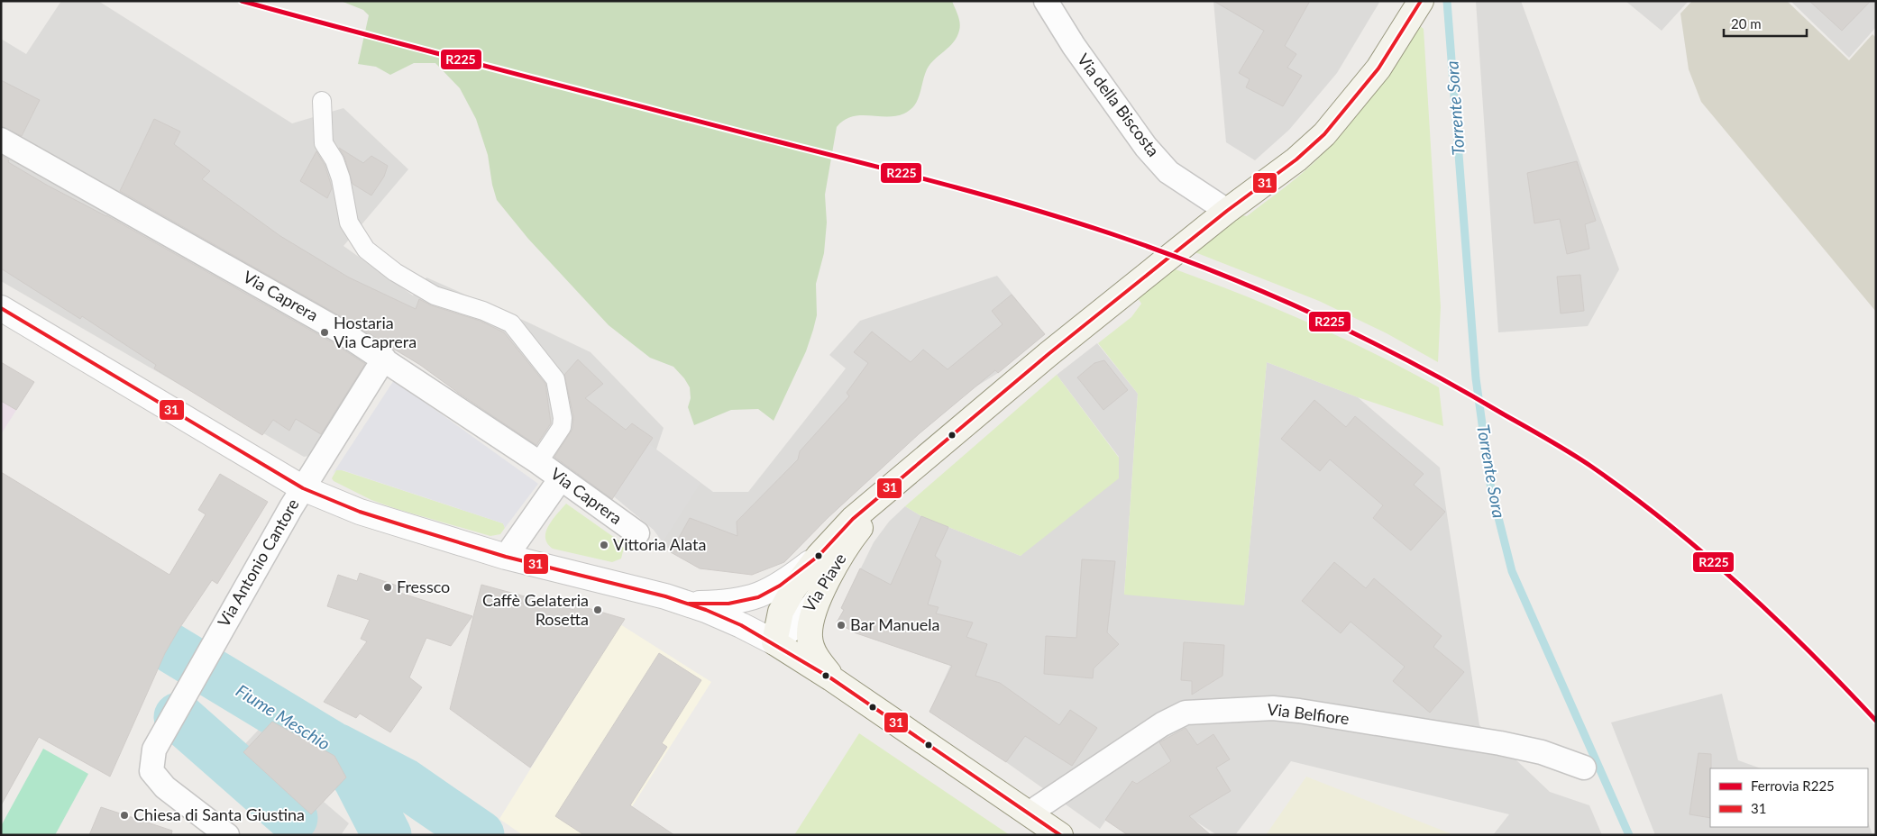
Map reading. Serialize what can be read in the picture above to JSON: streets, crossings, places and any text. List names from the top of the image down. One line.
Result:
{"streets":{"main road":["Via Piave"],"street":["Via della Biscosta","Via Caprera","Via Antonio Cantore","Via Belfiore"]},"crossings":[["Via della Biscosta","Via Piave"],["Via Caprera","Via Antonio Cantore"]],"water":["Torrente Sora","Fiume Meschio"],"places":["Hostaria Via Caprera","Vittoria Alata","Fressco","Caffè Gelateria Rosetta","Bar Manuela","Chiesa di Santa Giustina"],"lines":["rail line R225","transit line 31"],"legend":["Ferrovia R225","31"],"scale_bar":"20 m"}
